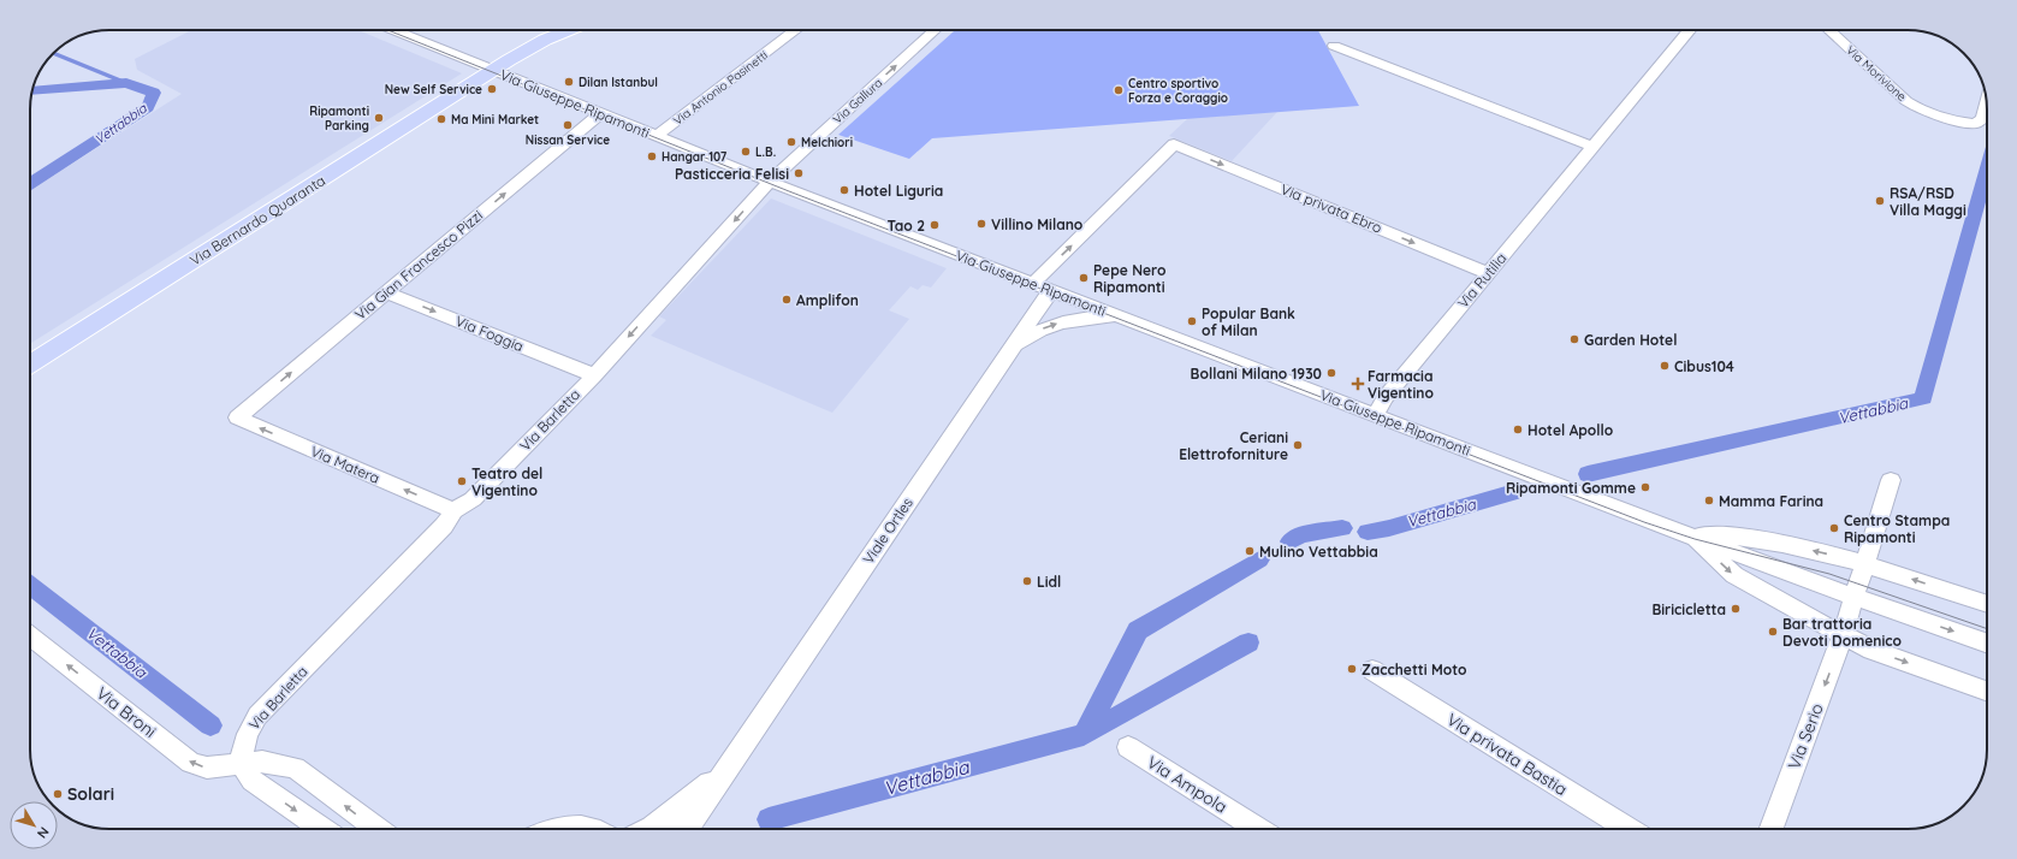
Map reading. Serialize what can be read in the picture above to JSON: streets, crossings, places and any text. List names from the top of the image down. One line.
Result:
{"streets":{"main road":["Via Bernardo Quaranta"],"street":["Via Morivione","Via Antonio Pasinetti","Via Gallura","Via Giuseppe Ripamonti","Via privata Ebro","Via Gian Francesco Pizzi","Via Rutilia","Via Foggia","Via Barletta","Via Matera","Viale Ortles","Via Broni","Via Serio","Via privata Bastia","Via Ampola"]},"crossings":[["Via Antonio Pasinetti","Via Giuseppe Ripamonti"],["Via Gallura","Via Giuseppe Ripamonti"],["Via Gallura","Via Barletta"],["Via Giuseppe Ripamonti","Via privata Ebro"],["Via Giuseppe Ripamonti","Via Bernardo Quaranta"],["Via Giuseppe Ripamonti","Via Gian Francesco Pizzi"],["Via Giuseppe Ripamonti","Via Rutilia"],["Via Giuseppe Ripamonti","Via Barletta"],["Via Giuseppe Ripamonti","Viale Ortles"],["Via Giuseppe Ripamonti","Via Serio"],["Via privata Ebro","Via Rutilia"],["Via Gian Francesco Pizzi","Via Foggia"],["Via Gian Francesco Pizzi","Via Matera"],["Via Foggia","Via Barletta"],["Via Barletta","Via Matera"],["Via Barletta","Via Broni"]],"one_way":["Via Gallura","Via Gian Francesco Pizzi","Via Foggia","Via Matera","Via Broni","Via Serio"],"water":["Vettabbia"],"places":{"other":["Dilan Istanbul","New Self Service","Centro sportivo Forza e Coraggio","Ripamonti Parking","Ma Mini Market","Nissan Service","Melchiori","L.B.","Hangar 107","Pasticceria Felisi","Hotel Liguria","RSA/RSD Villa Maggi","Villino Milano","Tao 2","Pepe Nero Ripamonti","Amplifon","Popular Bank of Milan","Garden Hotel","Cibus104","Bollani Milano 1930","Hotel Apollo","Ceriani Elettroforniture","Teatro del Vigentino","Ripamonti Gomme","Mamma Farina","Centro Stampa Ripamonti","Mulino Vettabbia","Lidl","Biricicletta","Bar trattoria Devoti Domenico","Zacchetti Moto","Solari"],"health":["Farmacia Vigentino"]},"north":"bottom right"}
